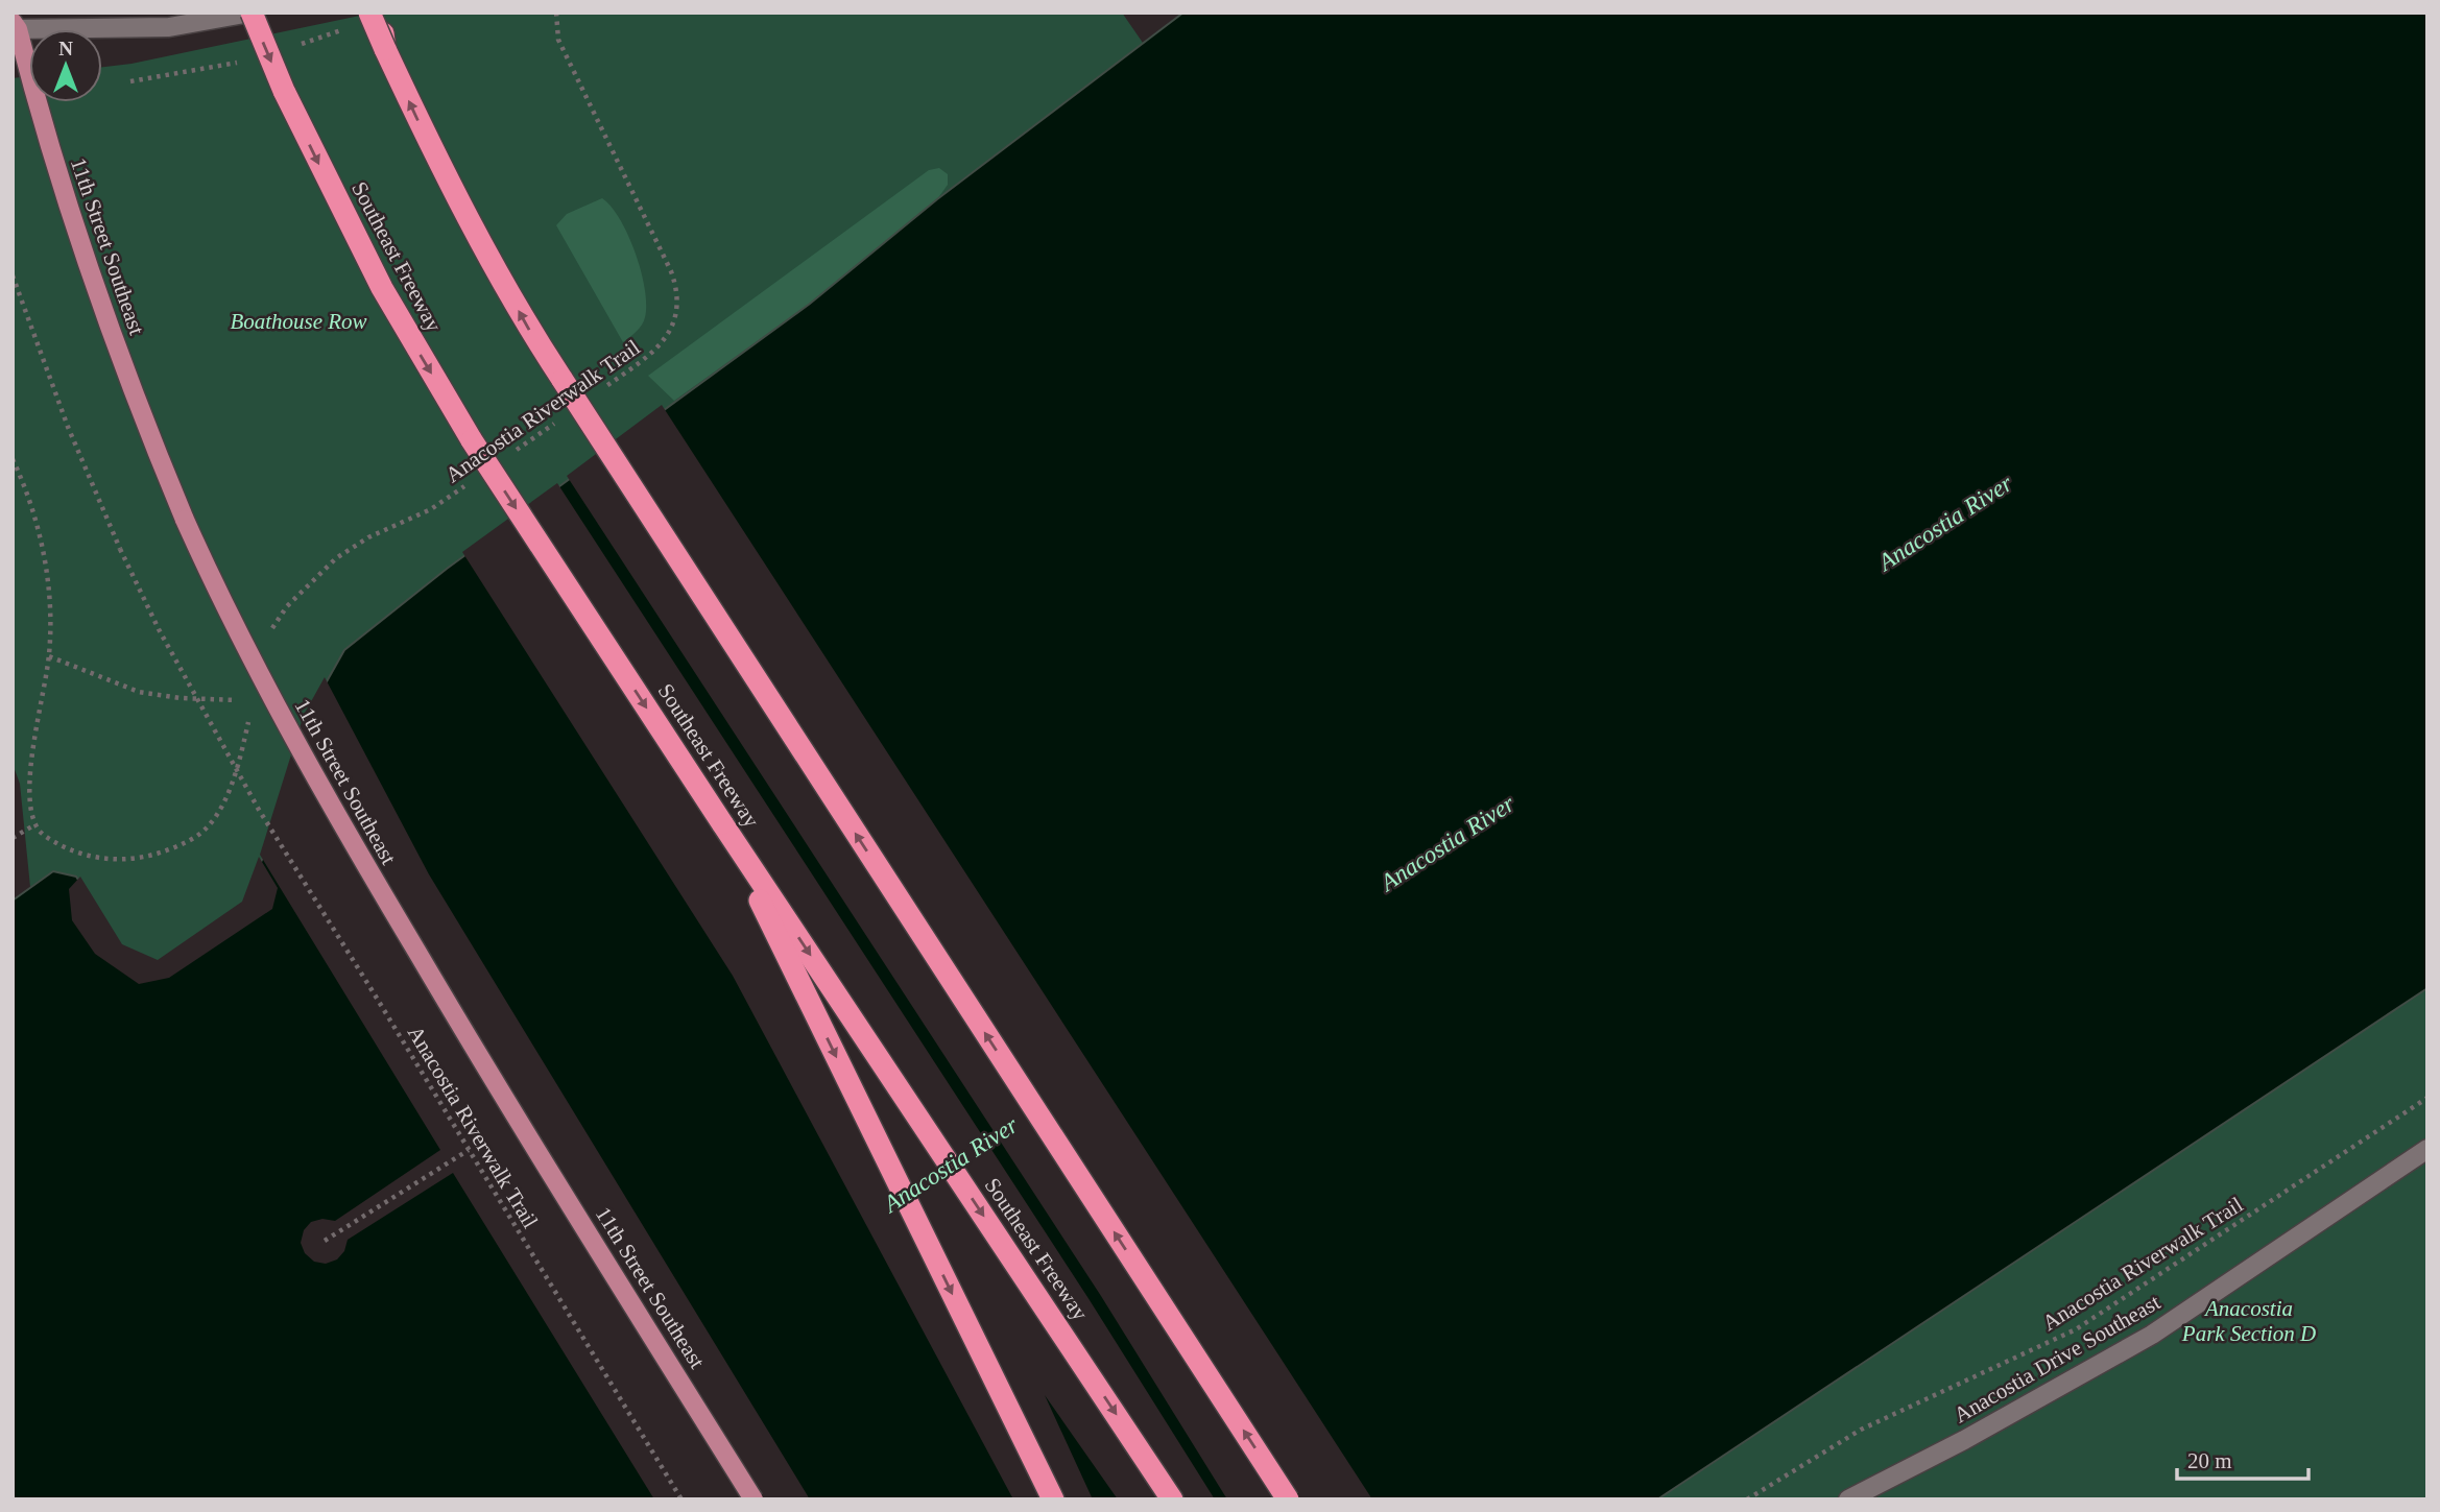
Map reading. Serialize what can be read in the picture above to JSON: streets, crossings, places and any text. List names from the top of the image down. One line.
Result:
{"streets":{"highway":["Southeast Freeway"],"main road":["11th Street Southeast"],"street":["Anacostia Drive Southeast"],"path":["Anacostia Riverwalk Trail"]},"water":["Anacostia River"],"parks":["Boathouse Row","Anacostia Park Section D"],"scale_bar":"20 m","north":"top"}
